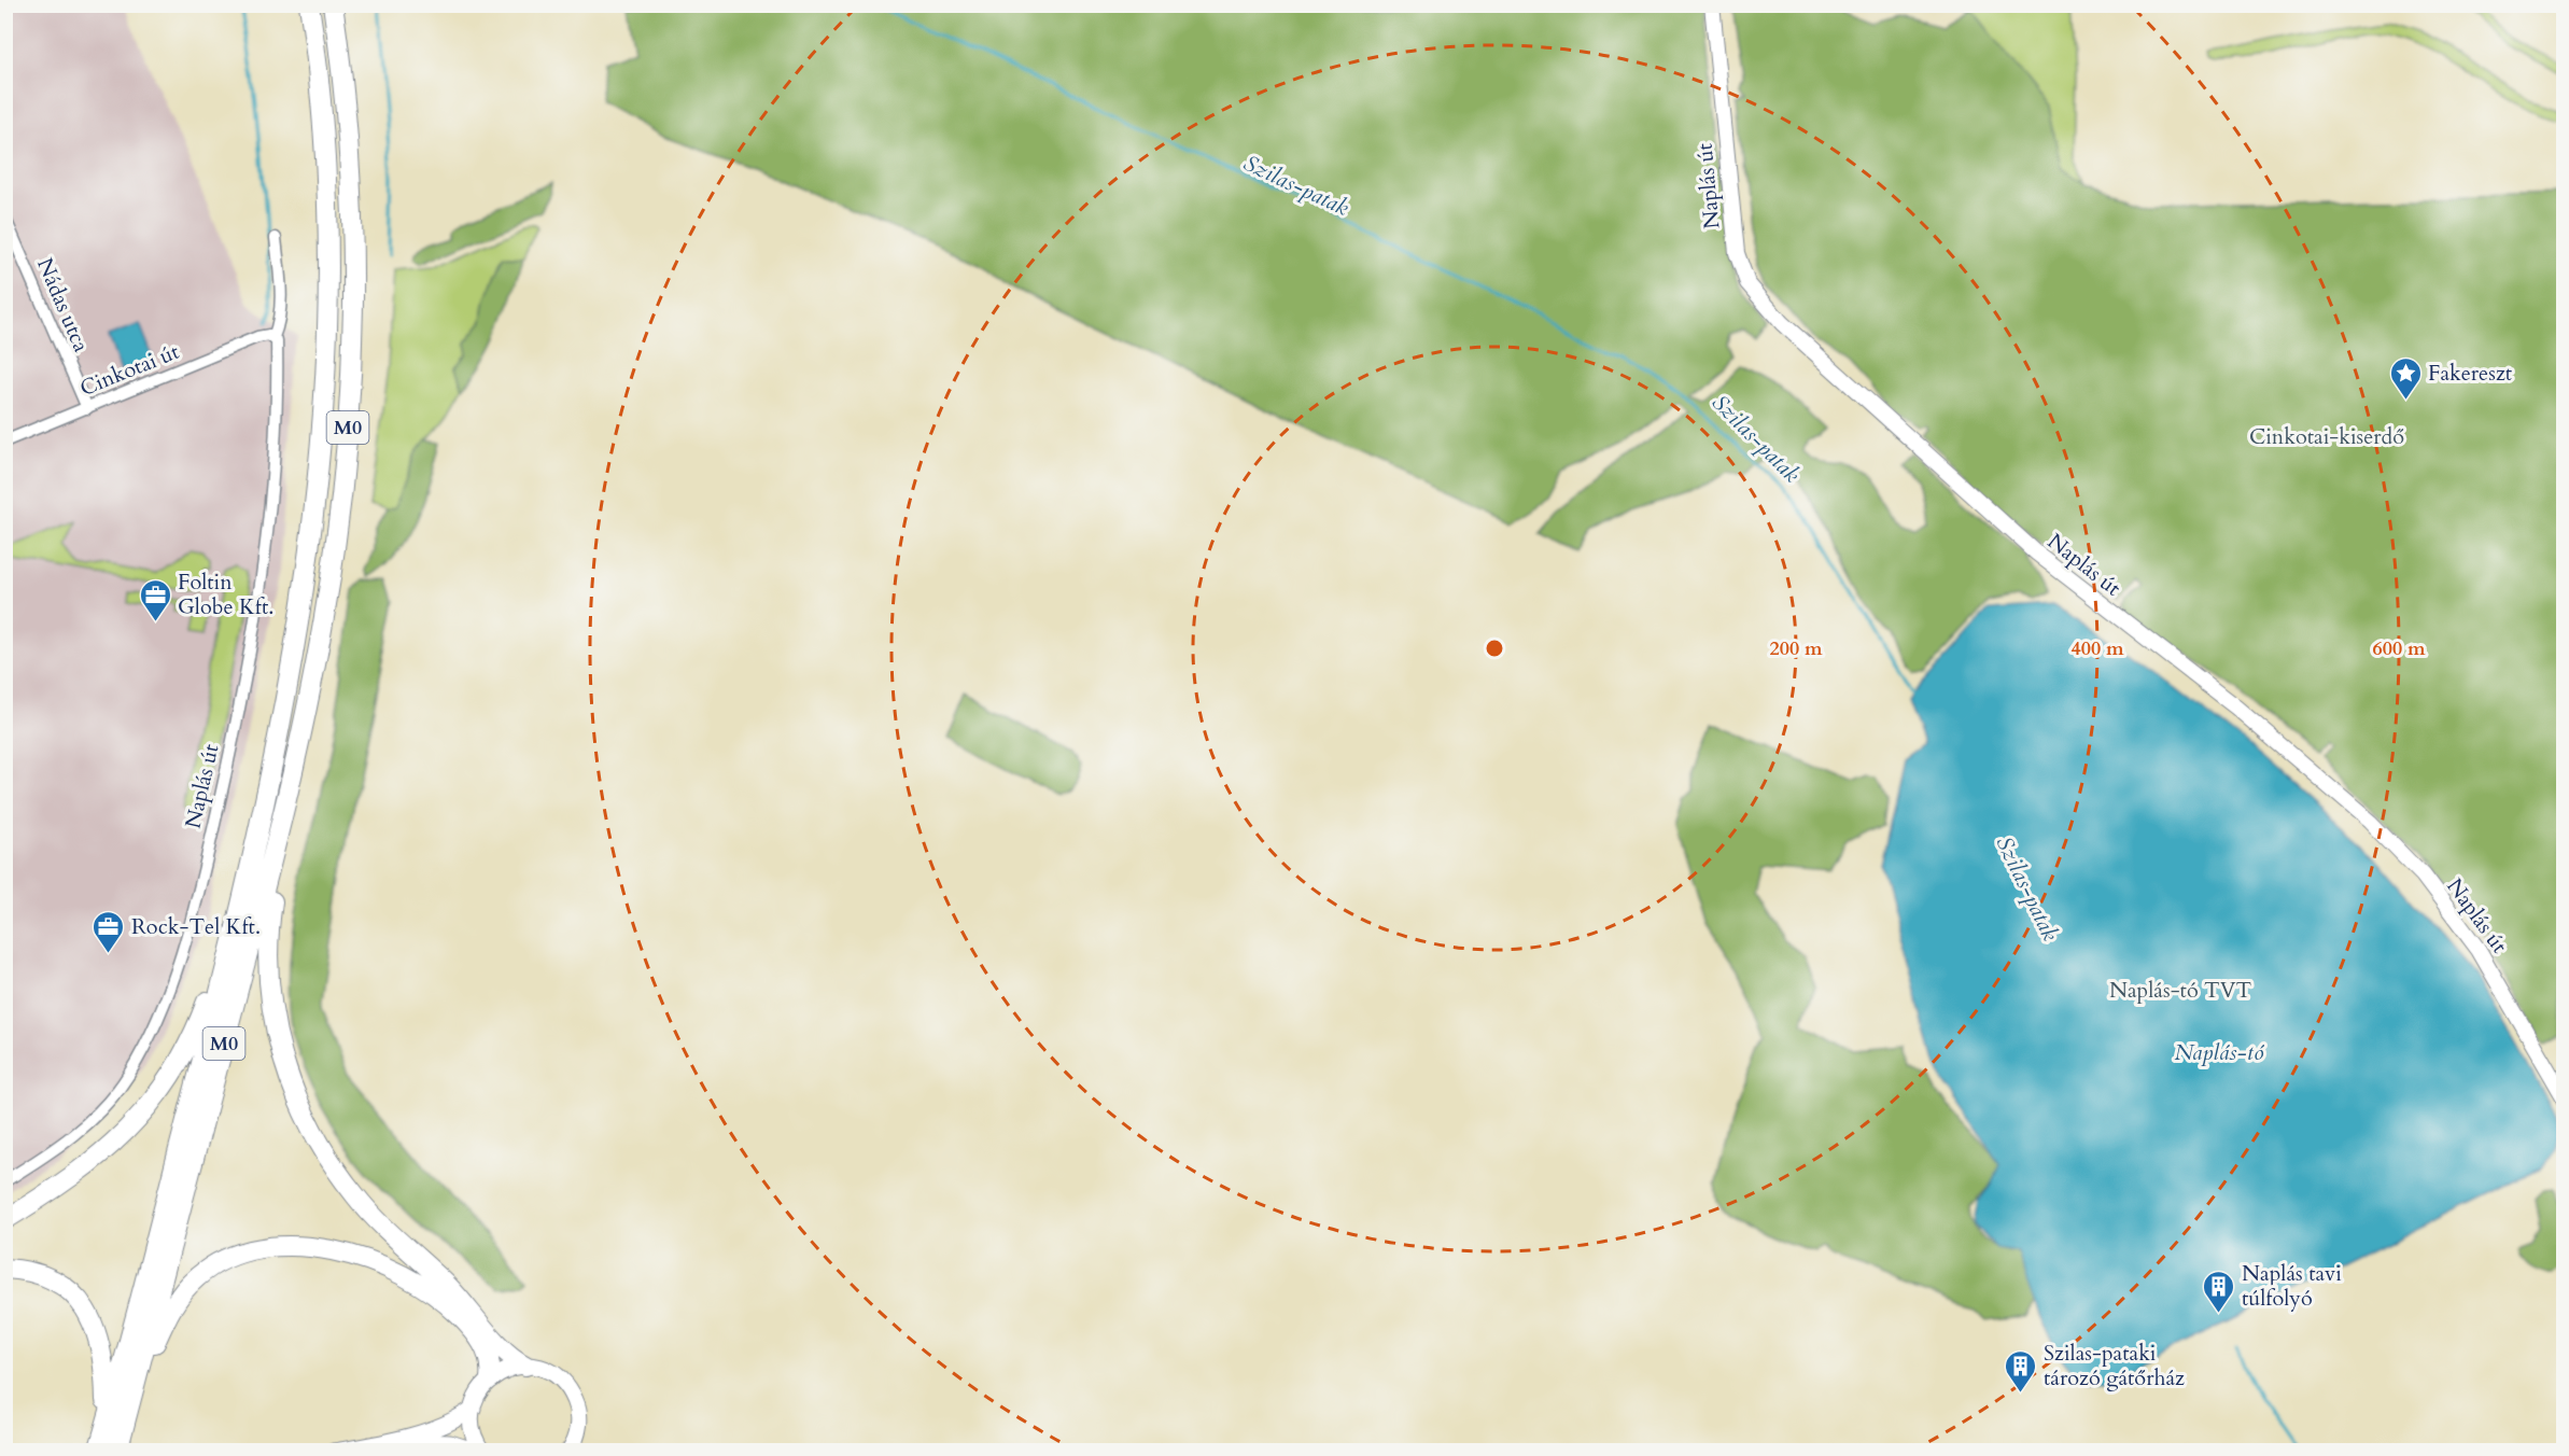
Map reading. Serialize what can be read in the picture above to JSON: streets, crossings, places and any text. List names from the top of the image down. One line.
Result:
{"streets":{"highway":["M0"],"street":["Naplás út","Nádas utca","Cinkotai út"]},"crossings":[["Naplás út","Cinkotai út"],["Nádas utca","Cinkotai út"]],"water":["Szilas-patak","Naplás-tó"],"parks":["Cinkotai-kiserdő","Naplás-tó TVT"],"places":{"place":["Fakereszt"],"office":["Foltin Globe Kft.","Rock-Tel Kft."],"building":["Naplás tavi túlfolyó","Szilas-pataki tározó gátőrház"]},"rings":["200 m","400 m","600 m"]}
